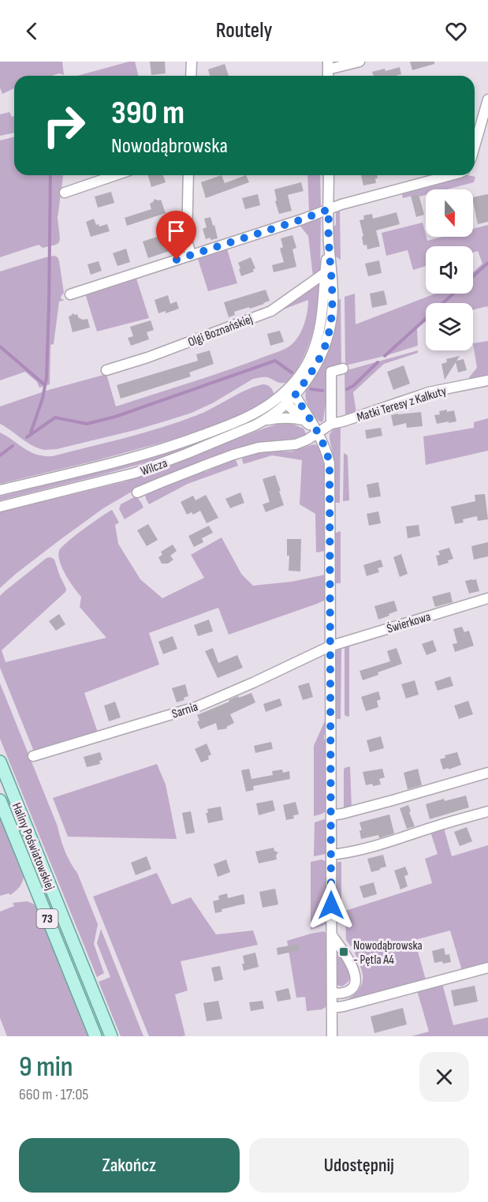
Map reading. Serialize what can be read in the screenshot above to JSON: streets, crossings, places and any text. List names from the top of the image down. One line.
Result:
{"streets":{"main road":["Haliny Poświatowskiej","73"],"street":["Olgi Boznańskiej","Matki Teresy z Kalkuty","Wilcza","Świerkowa","Sarnia"]},"crossings":[["Olgi Boznańskiej","Wilcza"],["Świerkowa","Sarnia"]],"places":{"transit":["Nowodąbrowska - Pętla A4"]},"north":"bottom","page":{"header":"Routely","turn":["390 m","Nowodąbrowska"],"heading":["9 min","660 m · 17:05"],"buttons":["Zakończ","Udostępnij"]}}
